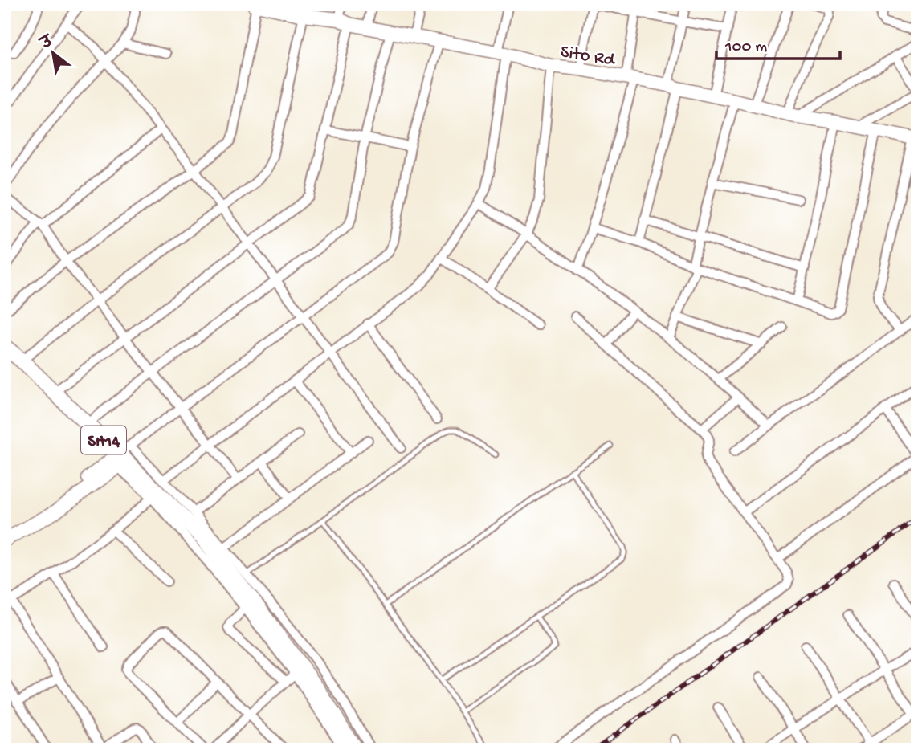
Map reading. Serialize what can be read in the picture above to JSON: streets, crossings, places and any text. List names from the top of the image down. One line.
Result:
{"streets":{"main road":["Sito Rd","SH14"]},"scale_bar":"100 m","north":"top left"}
